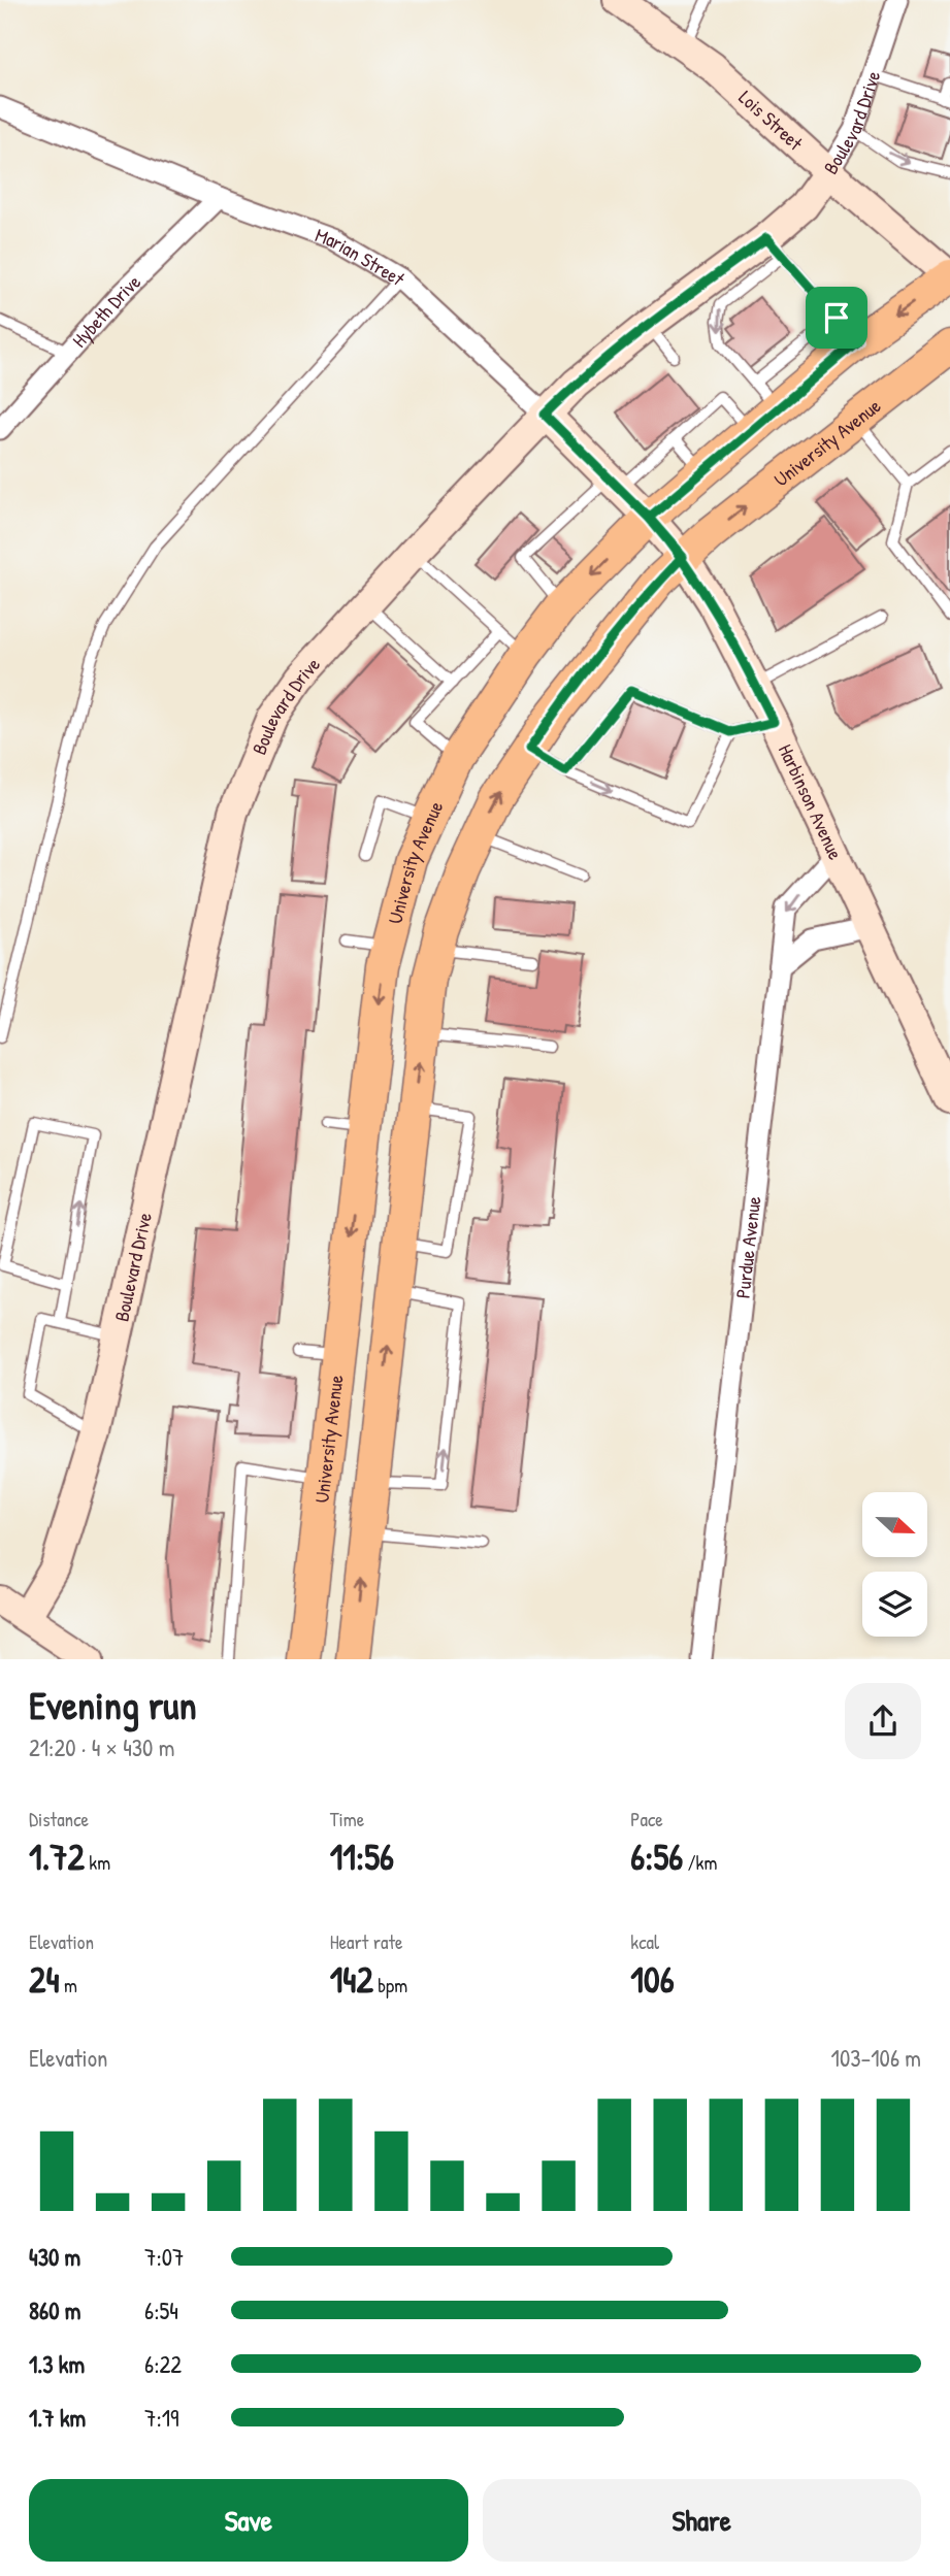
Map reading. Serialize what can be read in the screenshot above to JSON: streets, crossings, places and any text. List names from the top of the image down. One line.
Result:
{"streets":{"main road":["University Avenue"],"street":["Lois Street","Boulevard Drive","Marian Street","Hybeth Drive","Harbinson Avenue","Purdue Avenue"]},"crossings":[["Lois Street","Boulevard Drive"],["Lois Street","University Avenue"],["Boulevard Drive","Marian Street"],["Marian Street","Hybeth Drive"],["Marian Street","University Avenue"],["Marian Street","Harbinson Avenue"],["University Avenue","Harbinson Avenue"],["Harbinson Avenue","Purdue Avenue"]],"north":"right","page":{"heading":["Evening run","21:20 · 4 × 430 m"],"stats":[["Distance","1.72 km"],["Time","11:56"],["Pace","6:56 /km"],["Elevation","24 m"],["Heart rate","142 bpm"],["kcal","106"]],"chart":["Elevation","103–106 m"],"list":[{"name":"430 m","note":"7:07"},{"name":"860 m","note":"6:54"},{"name":"1.3 km","note":"6:22"},{"name":"1.7 km","note":"7:19"}],"buttons":["Save","Share"]}}
